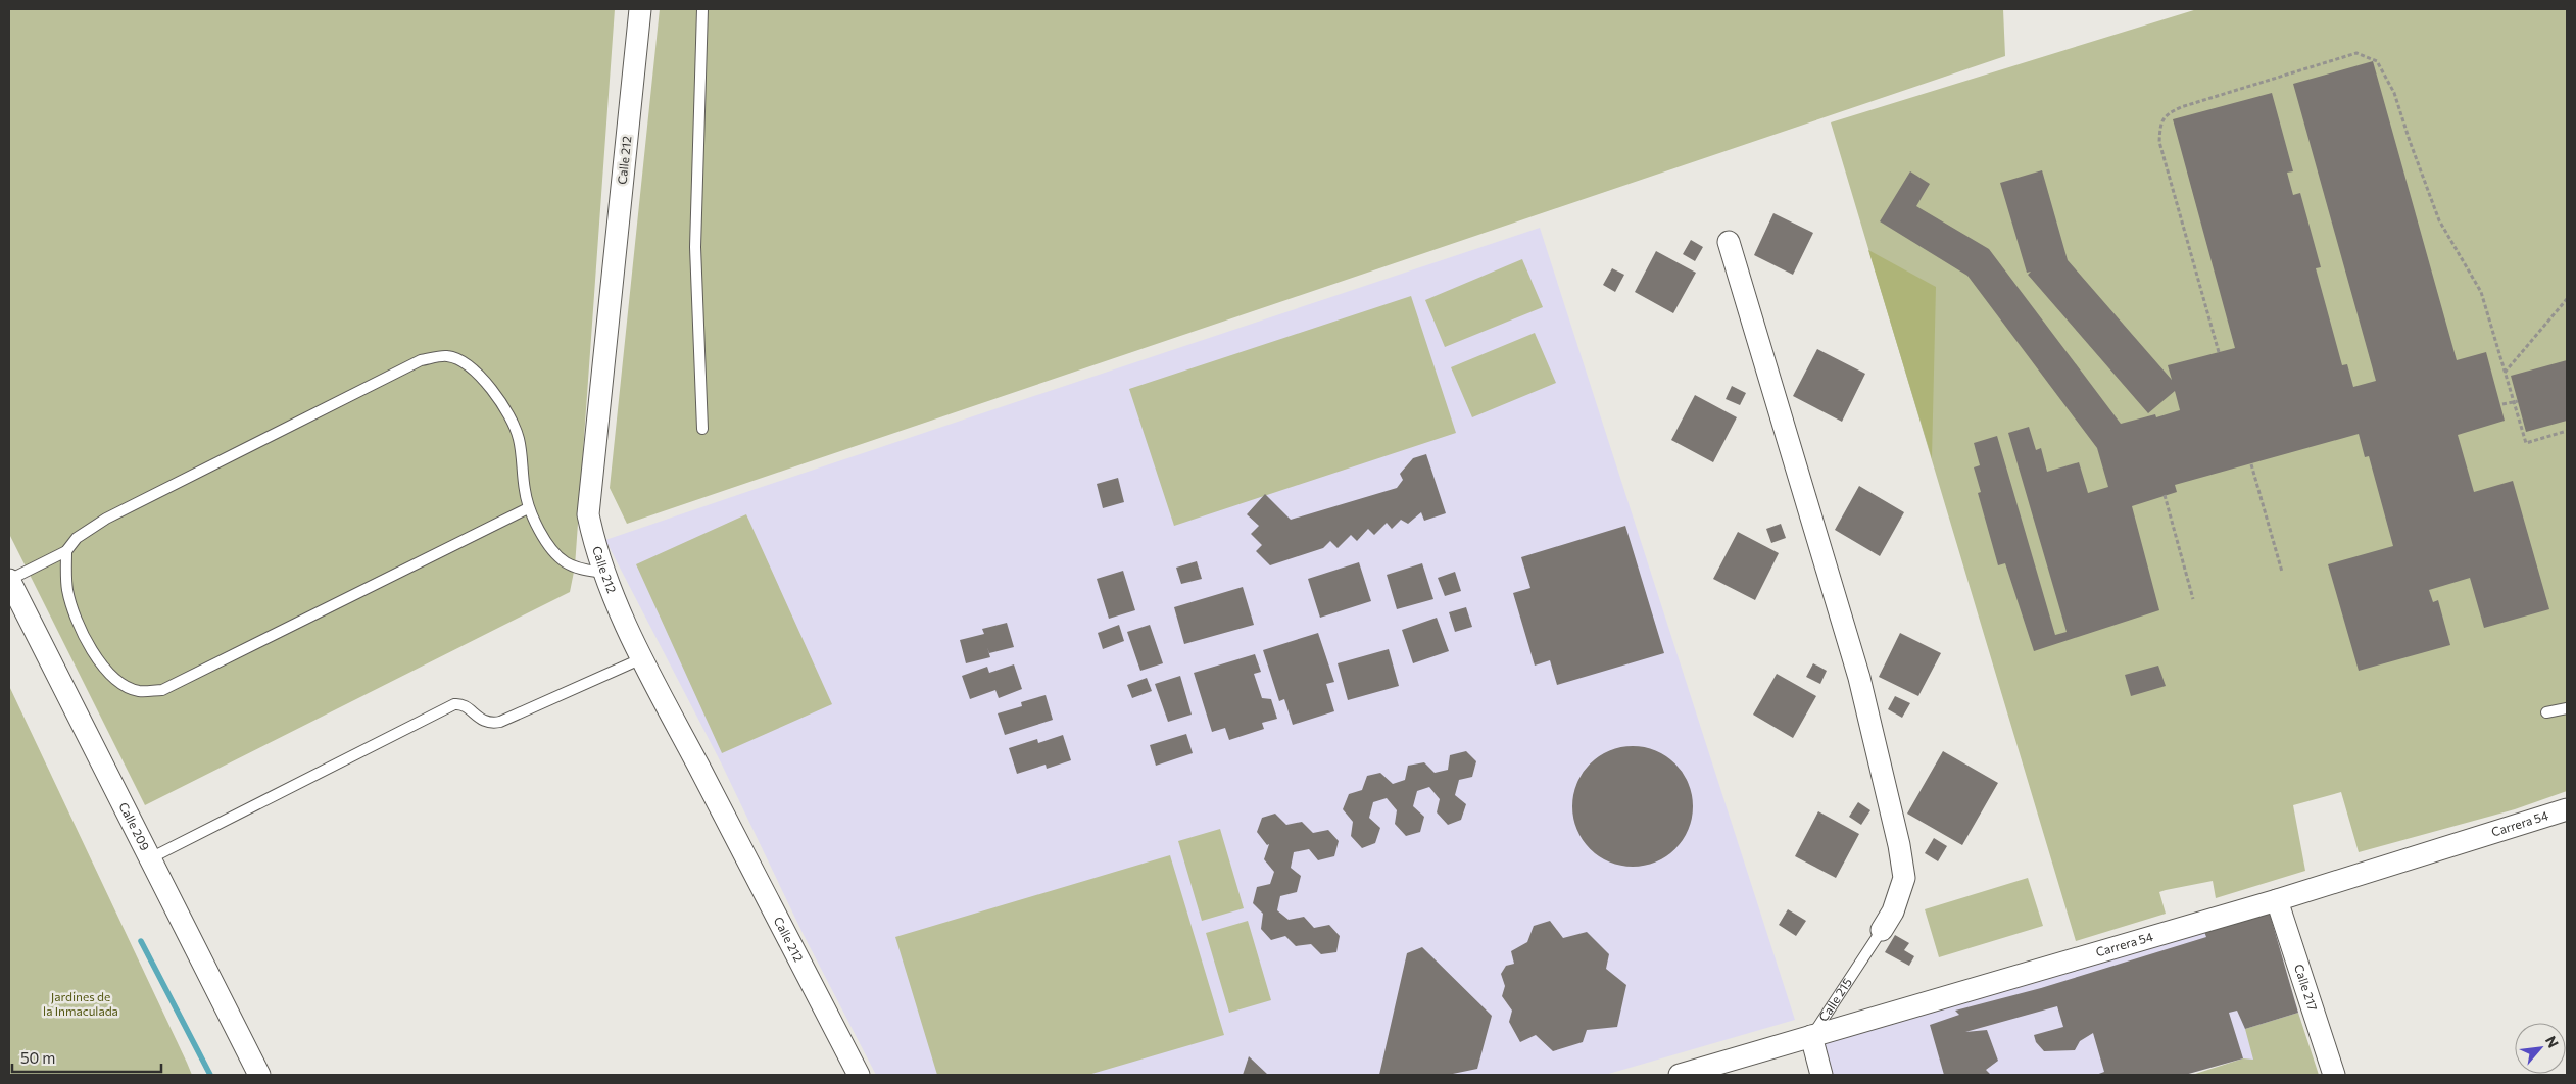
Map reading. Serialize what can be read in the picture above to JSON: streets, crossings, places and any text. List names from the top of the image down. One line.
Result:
{"streets":{"street":["Calle 212","Carrera 54","Calle 209","Calle 217"],"lane":["Calle 215"]},"crossings":[["Carrera 54","Calle 217"],["Carrera 54","Calle 215"]],"parks":["Jardines de la Inmaculada"],"scale_bar":"50 m","north":"top right"}
